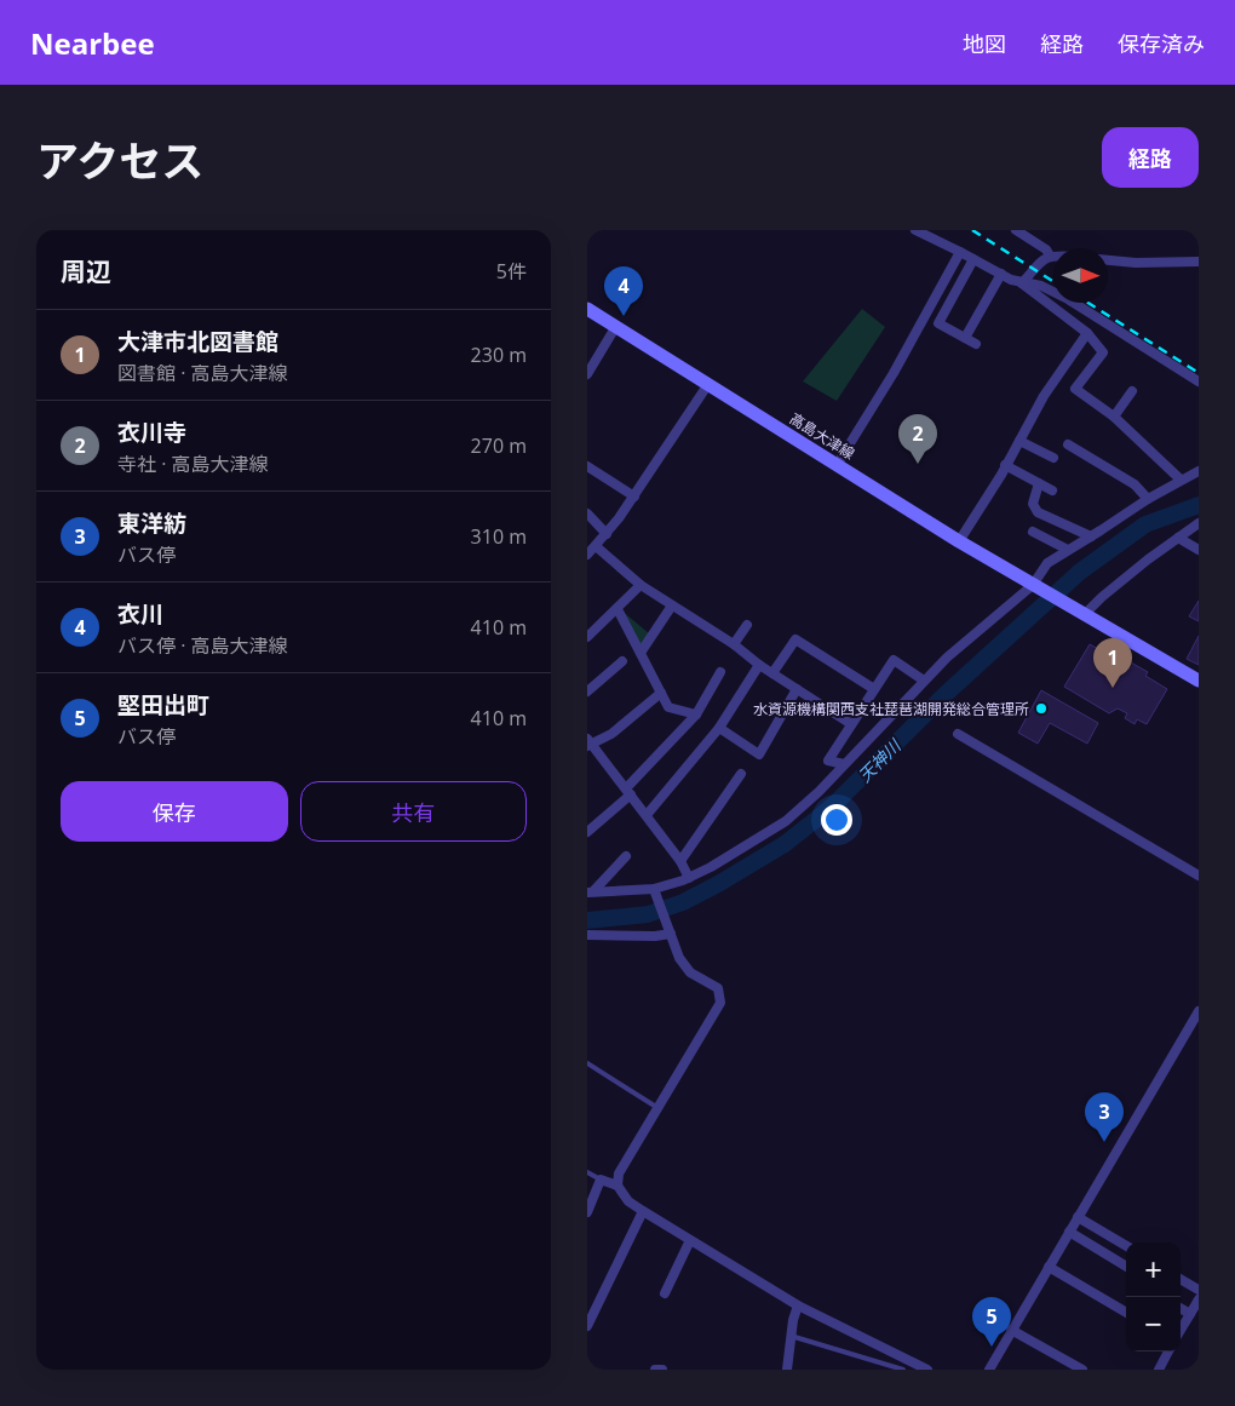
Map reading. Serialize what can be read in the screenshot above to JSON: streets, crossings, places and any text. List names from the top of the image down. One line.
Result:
{"streets":{"main road":["高島大津線"]},"water":["天神川"],"places":["水資源機構関西支社琵琶湖開発総合管理所"],"north":"right","page":{"header":"Nearbee","nav":["地図","経路","保存済み"],"title":"アクセス","buttons":["経路",["保存","共有"]],"heading":["周辺","5件"],"pins":["4","2","1","3","5"],"list":[{"mark":"1","name":"大津市北図書館","note":"図書館 · 高島大津線","value":"230 m"},{"mark":"2","name":"衣川寺","note":"寺社 · 高島大津線","value":"270 m"},{"mark":"3","name":"東洋紡","note":"バス停","value":"310 m"},{"mark":"4","name":"衣川","note":"バス停 · 高島大津線","value":"410 m"},{"mark":"5","name":"堅田出町","note":"バス停","value":"410 m"}],"map_buttons":["+","−"]}}
